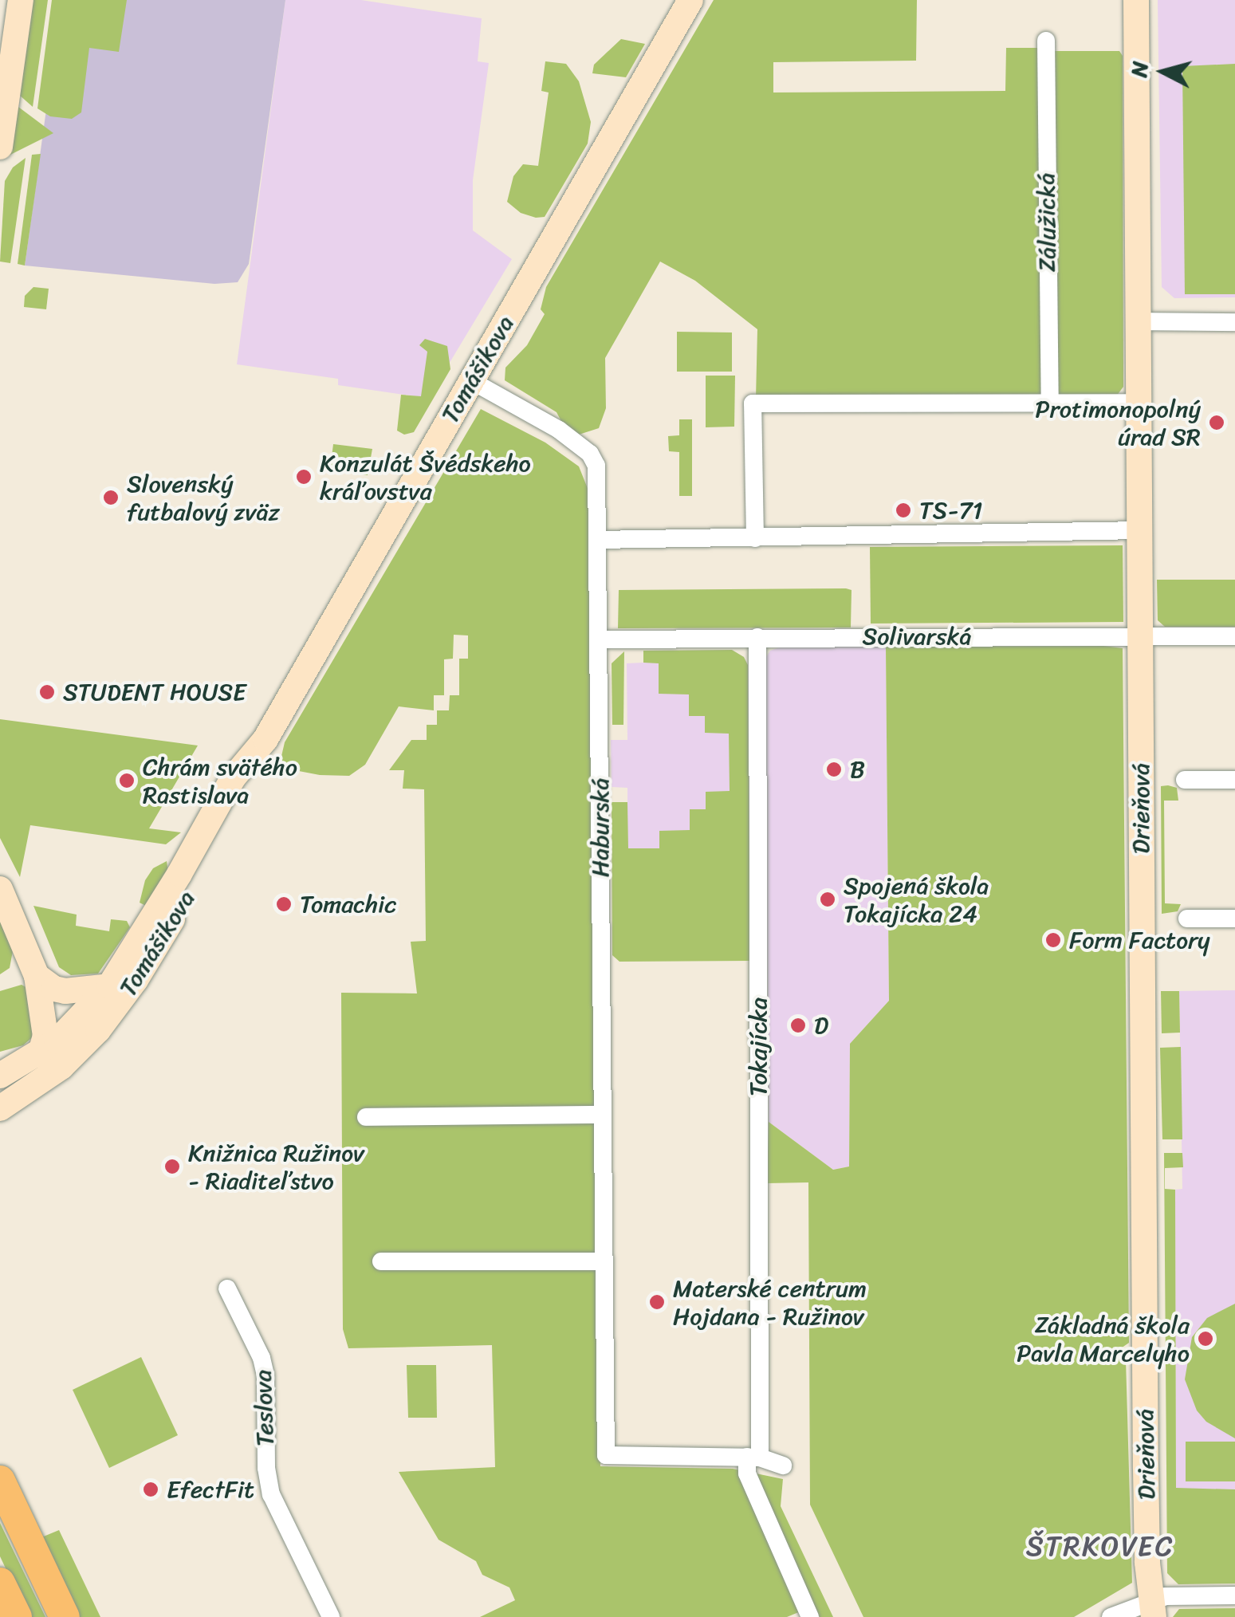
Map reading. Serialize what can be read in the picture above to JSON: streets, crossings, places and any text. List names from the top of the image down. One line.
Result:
{"streets":{"main road":["Tomášikova","Drieňová"],"street":["Zálužická","Solivarská","Haburská","Tokajícka","Teslova"]},"crossings":[["Tomášikova","Haburská"],["Solivarská","Drieňová"],["Solivarská","Haburská"],["Solivarská","Tokajícka"],["Haburská","Tokajícka"]],"districts":["ŠTRKOVEC"],"places":["Protimonopolný úrad SR","Konzulát Švédskeho kráľovstva","Slovenský futbalový zväz","TS-71","STUDENT HOUSE","B","Chrám svätého Rastislava","Spojená škola Tokajícka 24","Tomachic","Form Factory","D","Knižnica Ružinov - Riaditeľstvo","Materské centrum Hojdana - Ružinov","Základná škola Pavla Marcelyho","EfectFit"],"north":"left"}
